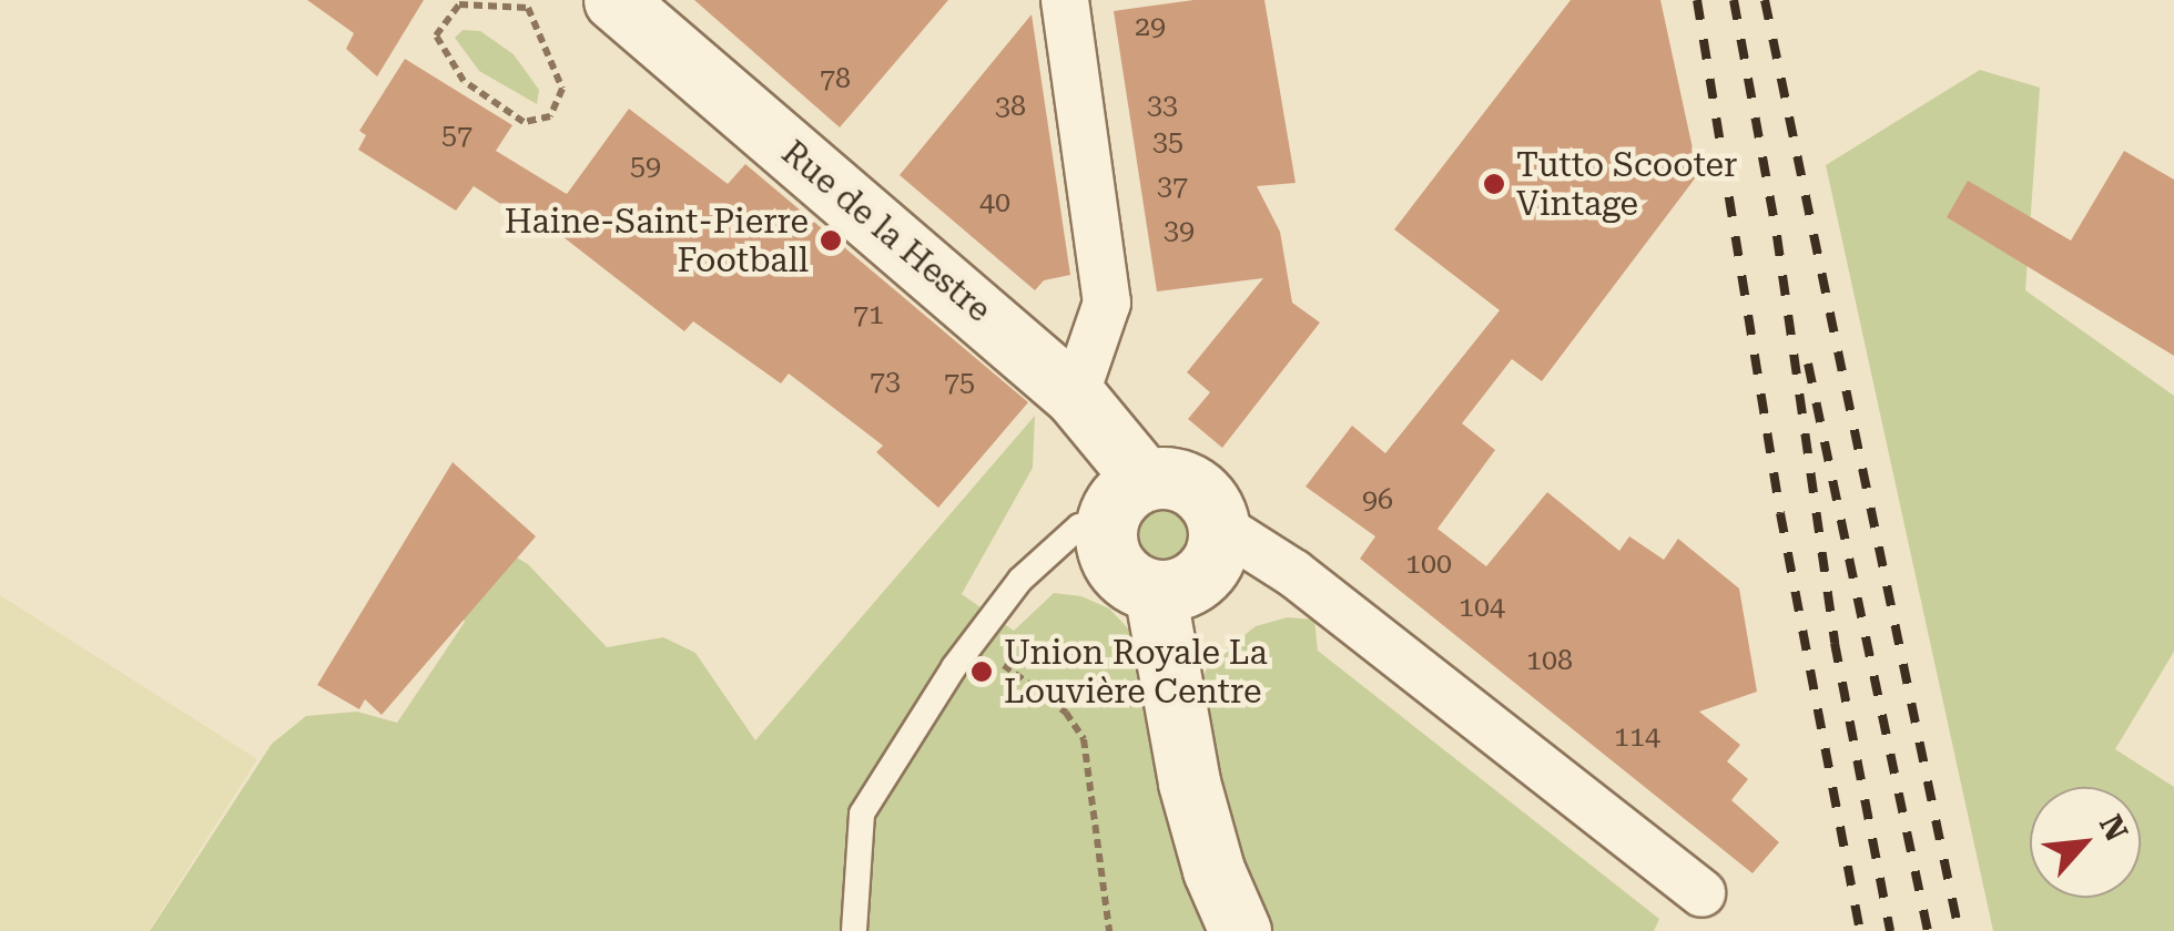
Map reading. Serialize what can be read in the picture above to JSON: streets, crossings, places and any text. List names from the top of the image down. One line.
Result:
{"streets":{"street":["Rue de la Hestre"]},"places":["Tutto Scooter Vintage","Haine-Saint-Pierre Football","Union Royale La Louvière Centre"],"house_numbers":["29","78","33","38","57","35","59","37","40","39","71","73","75","96","100","104","108","114"],"north":"top right"}
